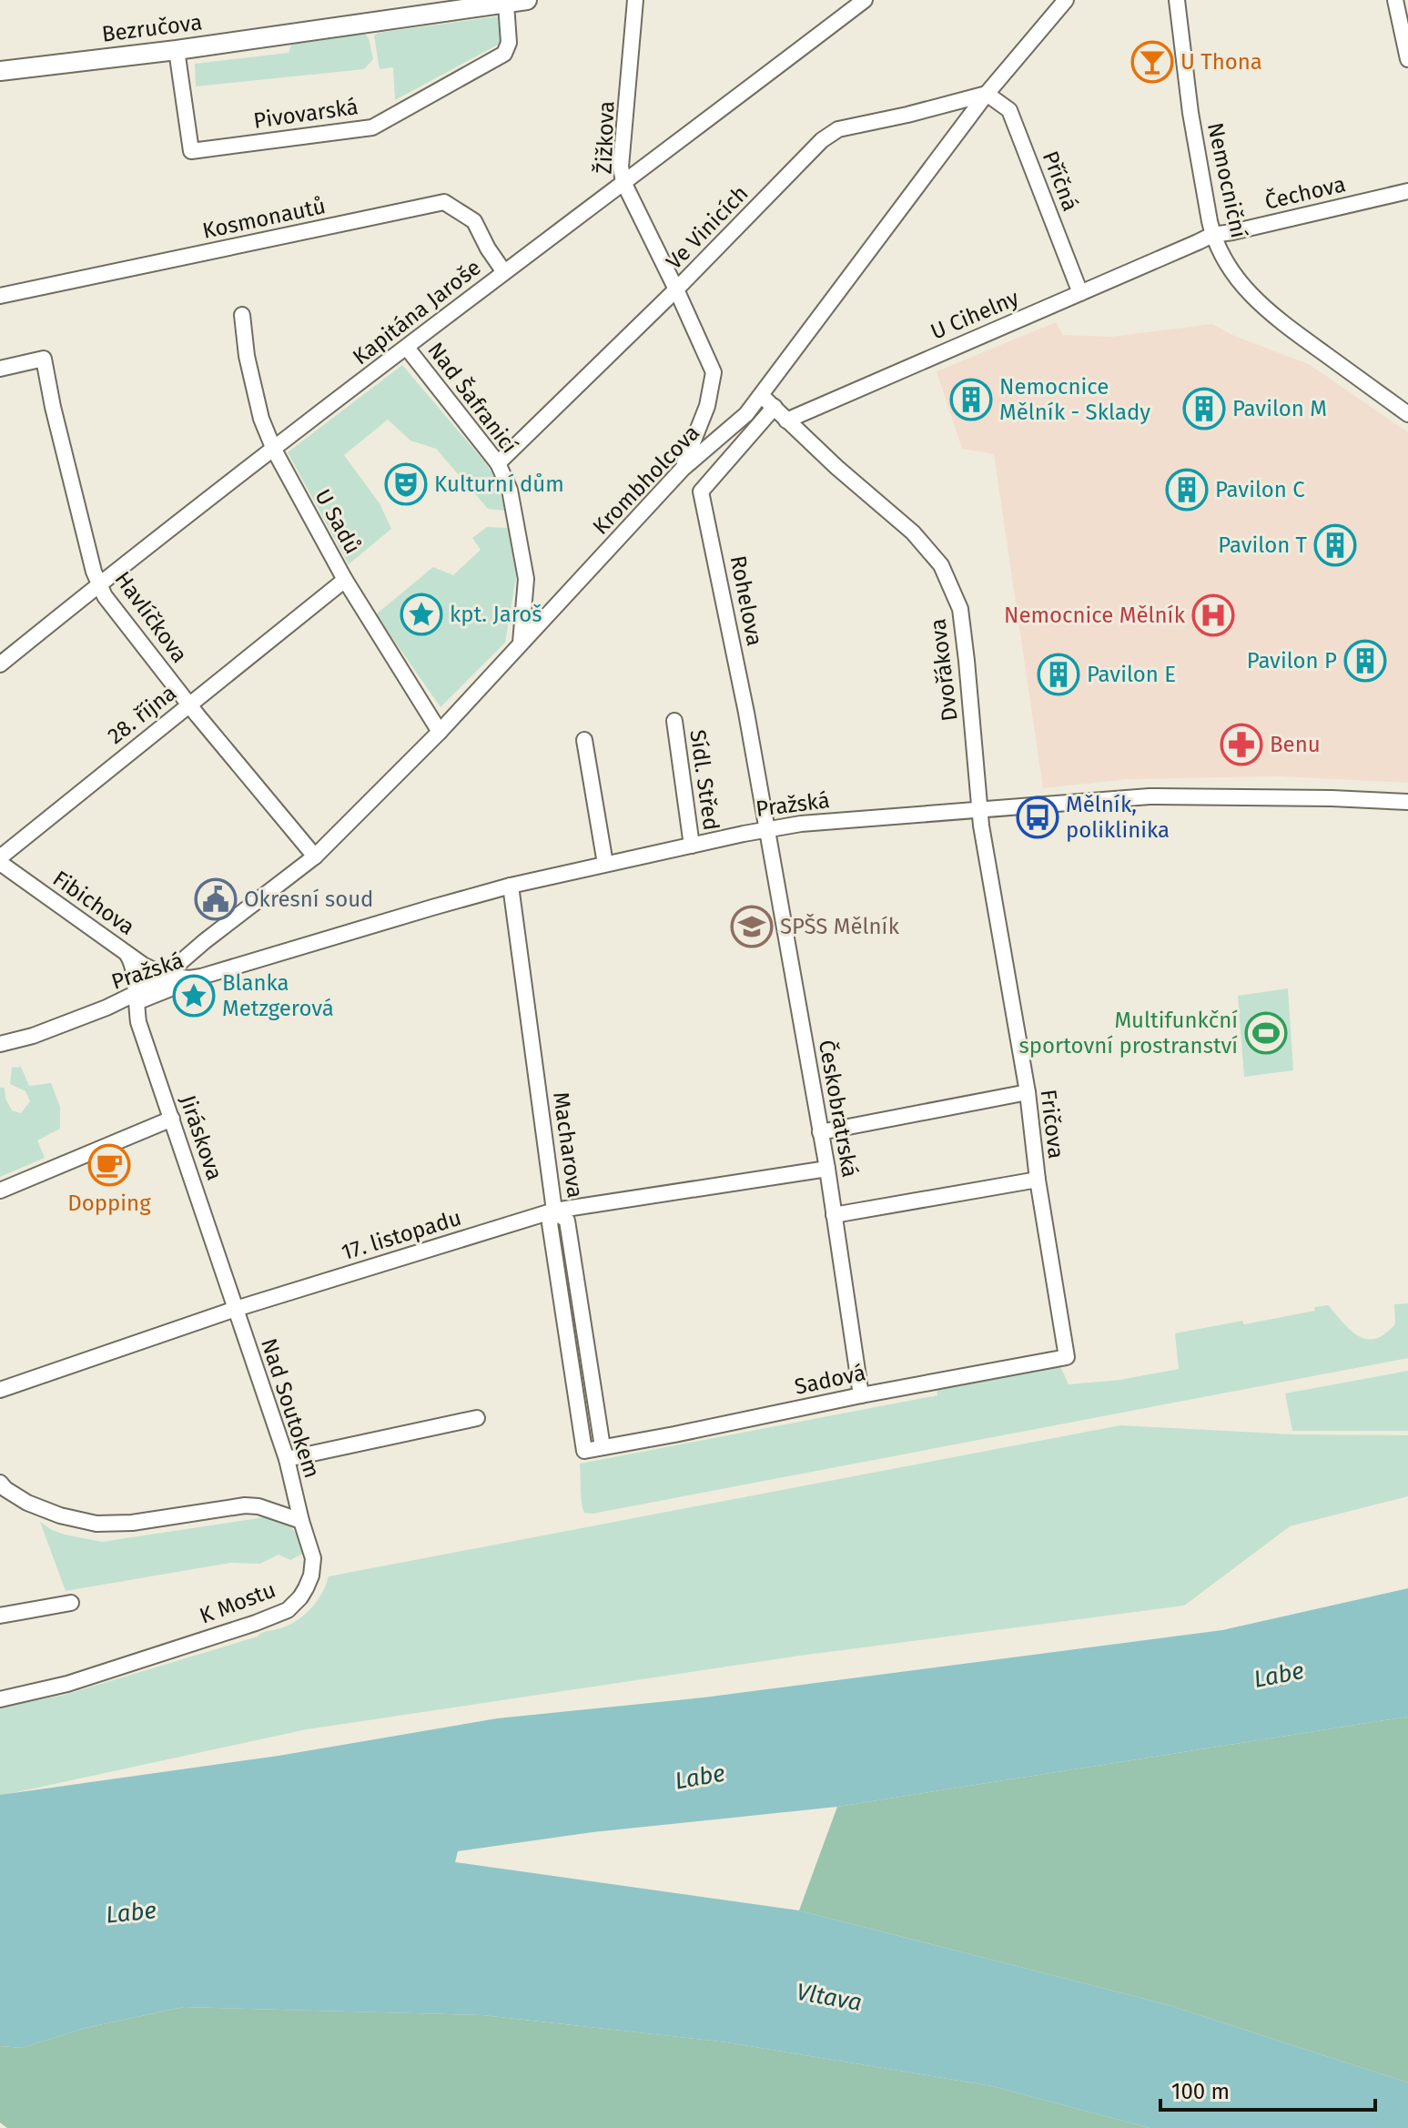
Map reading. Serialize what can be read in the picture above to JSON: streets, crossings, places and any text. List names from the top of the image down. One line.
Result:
{"streets":{"street":["Bezručova","Pivovarská","Žižkova","Nemocniční","Příčná","Čechova","Kosmonautů","Ve Vinicích","Kapitána Jaroše","U Cihelny","Nad Šafranicí","Krombholcova","U Sadů","Rohelova","Havlíčkova","Dvořákova","28. října","Sídl. Střed","Pražská","Fibichova","Českobratrská","Fričova","Jiráskova","Macharova","17. listopadu","Sadová","Nad Soutokem","K Mostu"]},"crossings":[["Bezručova","Pivovarská"],["Žižkova","Ve Vinicích"],["Žižkova","Kapitána Jaroše"],["Žižkova","Krombholcova"],["Nemocniční","Čechova"],["Nemocniční","U Cihelny"],["Příčná","Ve Vinicích"],["Příčná","U Cihelny"],["Příčná","Krombholcova"],["Čechova","U Cihelny"],["Kosmonautů","Kapitána Jaroše"],["Ve Vinicích","Nad Šafranicí"],["Ve Vinicích","Krombholcova"],["Kapitána Jaroše","Nad Šafranicí"],["Kapitána Jaroše","U Sadů"],["Kapitána Jaroše","Havlíčkova"],["U Cihelny","Dvořákova"],["Nad Šafranicí","Krombholcova"],["Krombholcova","U Sadů"],["Krombholcova","Havlíčkova"],["Krombholcova","Pražská"],["Krombholcova","Fibichova"],["U Sadů","28. října"],["Rohelova","Pražská"],["Rohelova","Českobratrská"],["Havlíčkova","28. října"],["Dvořákova","Pražská"],["Dvořákova","Fričova"],["Sídl. Střed","Pražská"],["Pražská","Fibichova"],["Pražská","Českobratrská"],["Pražská","Fričova"],["Pražská","Jiráskova"],["Pražská","Macharova"],["Českobratrská","17. listopadu"],["Českobratrská","Sadová"],["Fričova","Sadová"],["Jiráskova","17. listopadu"],["Jiráskova","Nad Soutokem"],["Macharova","17. listopadu"],["Macharova","Sadová"],["17. listopadu","Sadová"],["17. listopadu","Nad Soutokem"],["Nad Soutokem","K Mostu"]],"water":["Labe","Vltava"],"places":{"bar":["U Thona"],"building":["Nemocnice Mělník - Sklady","Pavilon M","Pavilon C","Pavilon T","Pavilon P","Pavilon E"],"theatre":["Kulturní dům"],"place":["kpt. Jaroš","Blanka Metzgerová"],"hospital":["Nemocnice Mělník"],"pharmacy":["Benu"],"bus stop":["Mělník, poliklinika"],"public building":["Okresní soud"],"school or university":["SPŠS Mělník"],"sports":["Multifunkční sportovní prostranství"],"cafe":["Dopping"]},"scale_bar":"100 m"}
